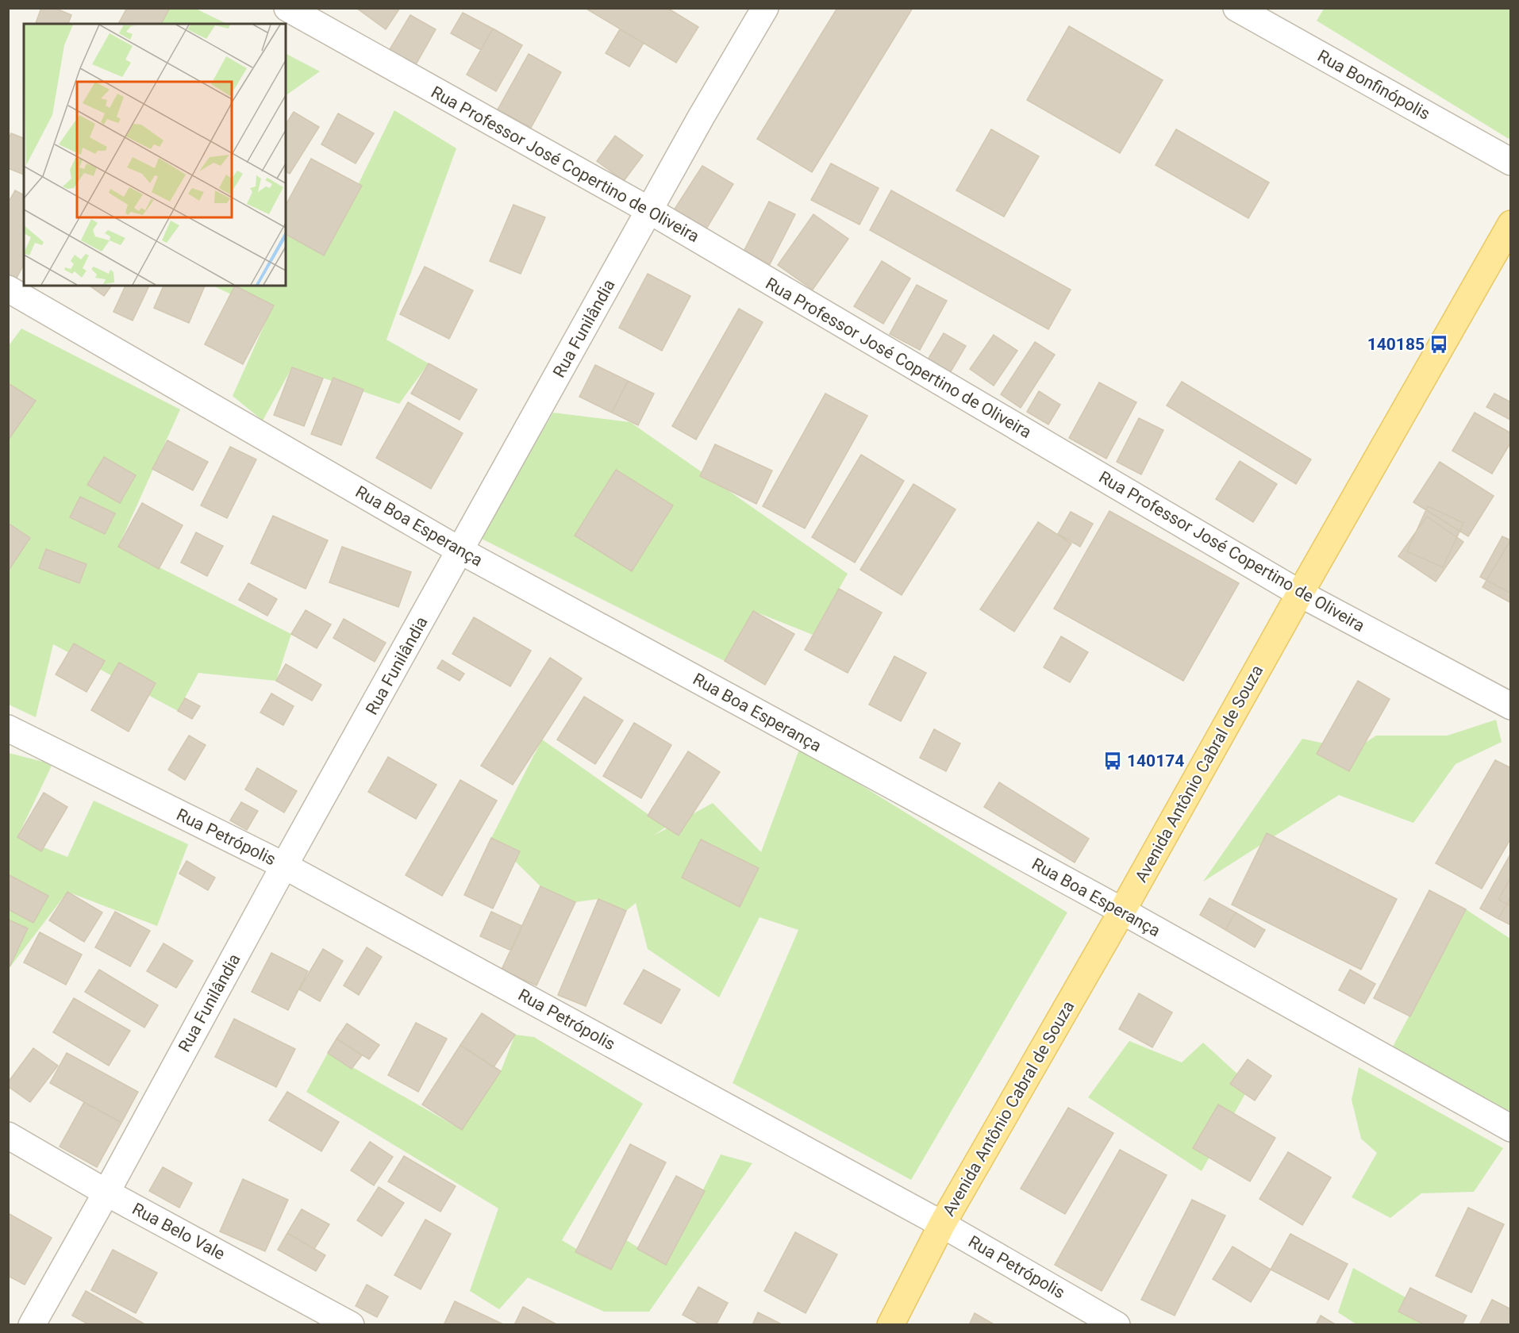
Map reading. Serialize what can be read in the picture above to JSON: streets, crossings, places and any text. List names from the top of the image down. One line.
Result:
{"streets":{"main road":["Avenida Antônio Cabral de Souza"],"street":["Rua Bonfinópolis","Rua Professor José Copertino de Oliveira","Rua Funilândia","Rua Boa Esperança","Rua Petrópolis","Rua Belo Vale"]},"crossings":[["Rua Professor José Copertino de Oliveira","Rua Funilândia"],["Rua Professor José Copertino de Oliveira","Avenida Antônio Cabral de Souza"],["Rua Funilândia","Rua Boa Esperança"],["Rua Funilândia","Rua Petrópolis"],["Rua Funilândia","Rua Belo Vale"],["Rua Boa Esperança","Avenida Antônio Cabral de Souza"],["Avenida Antônio Cabral de Souza","Rua Petrópolis"]],"places":{"bus stop":["140185","140174"]}}
